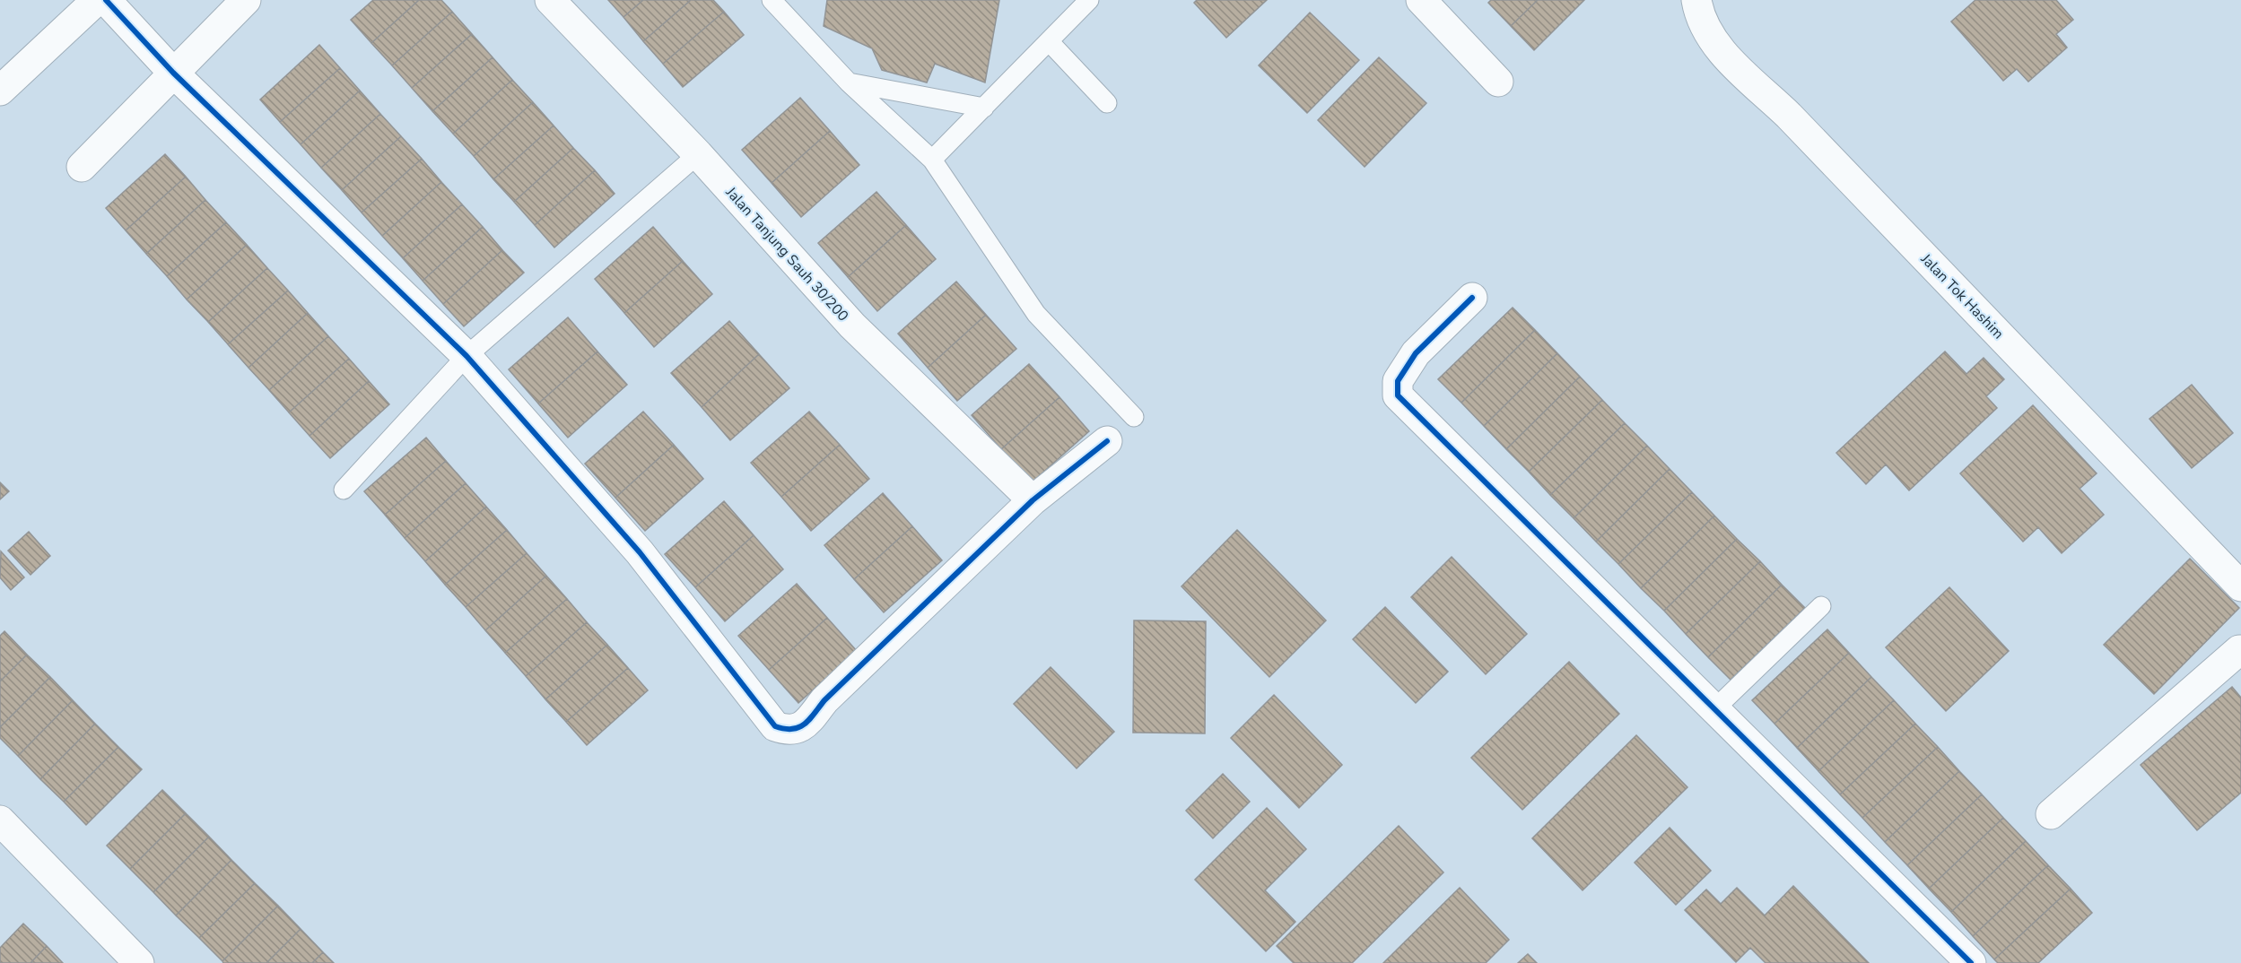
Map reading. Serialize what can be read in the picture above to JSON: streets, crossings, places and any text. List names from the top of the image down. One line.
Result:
{"streets":{"street":["Jalan Tanjung Sauh 30/200","Jalan Tok Hashim"]}}
